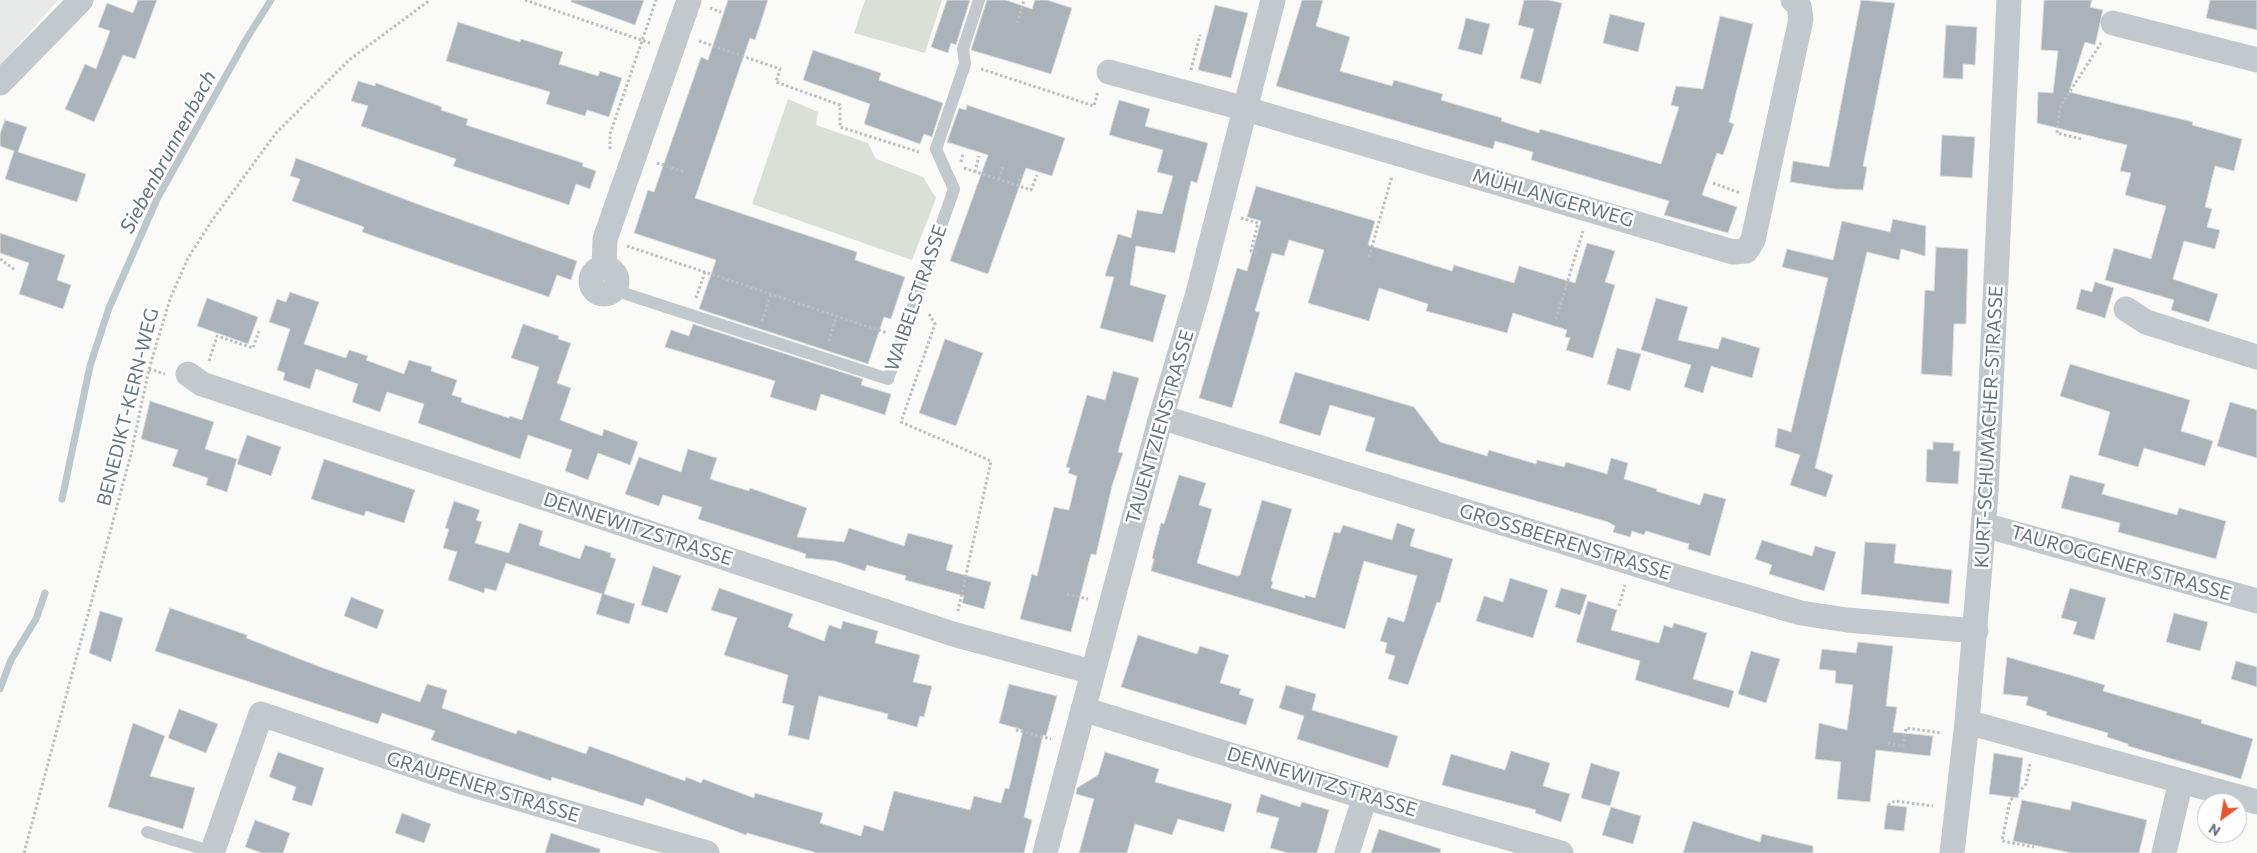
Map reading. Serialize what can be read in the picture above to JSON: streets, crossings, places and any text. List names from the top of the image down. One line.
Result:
{"streets":{"street":["MÜHLANGERWEG","WAIBELSTRASSE","TAUENTZIENSTRASSE","KURT-SCHUMACHER-STRASSE","DENNEWITZSTRASSE","GROSSBEERENSTRASSE","TAUROGGENER STRASSE","GRAUPENER STRASSE"],"path":["BENEDIKT-KERN-WEG"]},"crossings":[["MÜHLANGERWEG","TAUENTZIENSTRASSE"],["TAUENTZIENSTRASSE","DENNEWITZSTRASSE"],["TAUENTZIENSTRASSE","GROSSBEERENSTRASSE"],["KURT-SCHUMACHER-STRASSE","GROSSBEERENSTRASSE"],["KURT-SCHUMACHER-STRASSE","TAUROGGENER STRASSE"]],"water":["Siebenbrunnenbach"],"north":"bottom left"}
